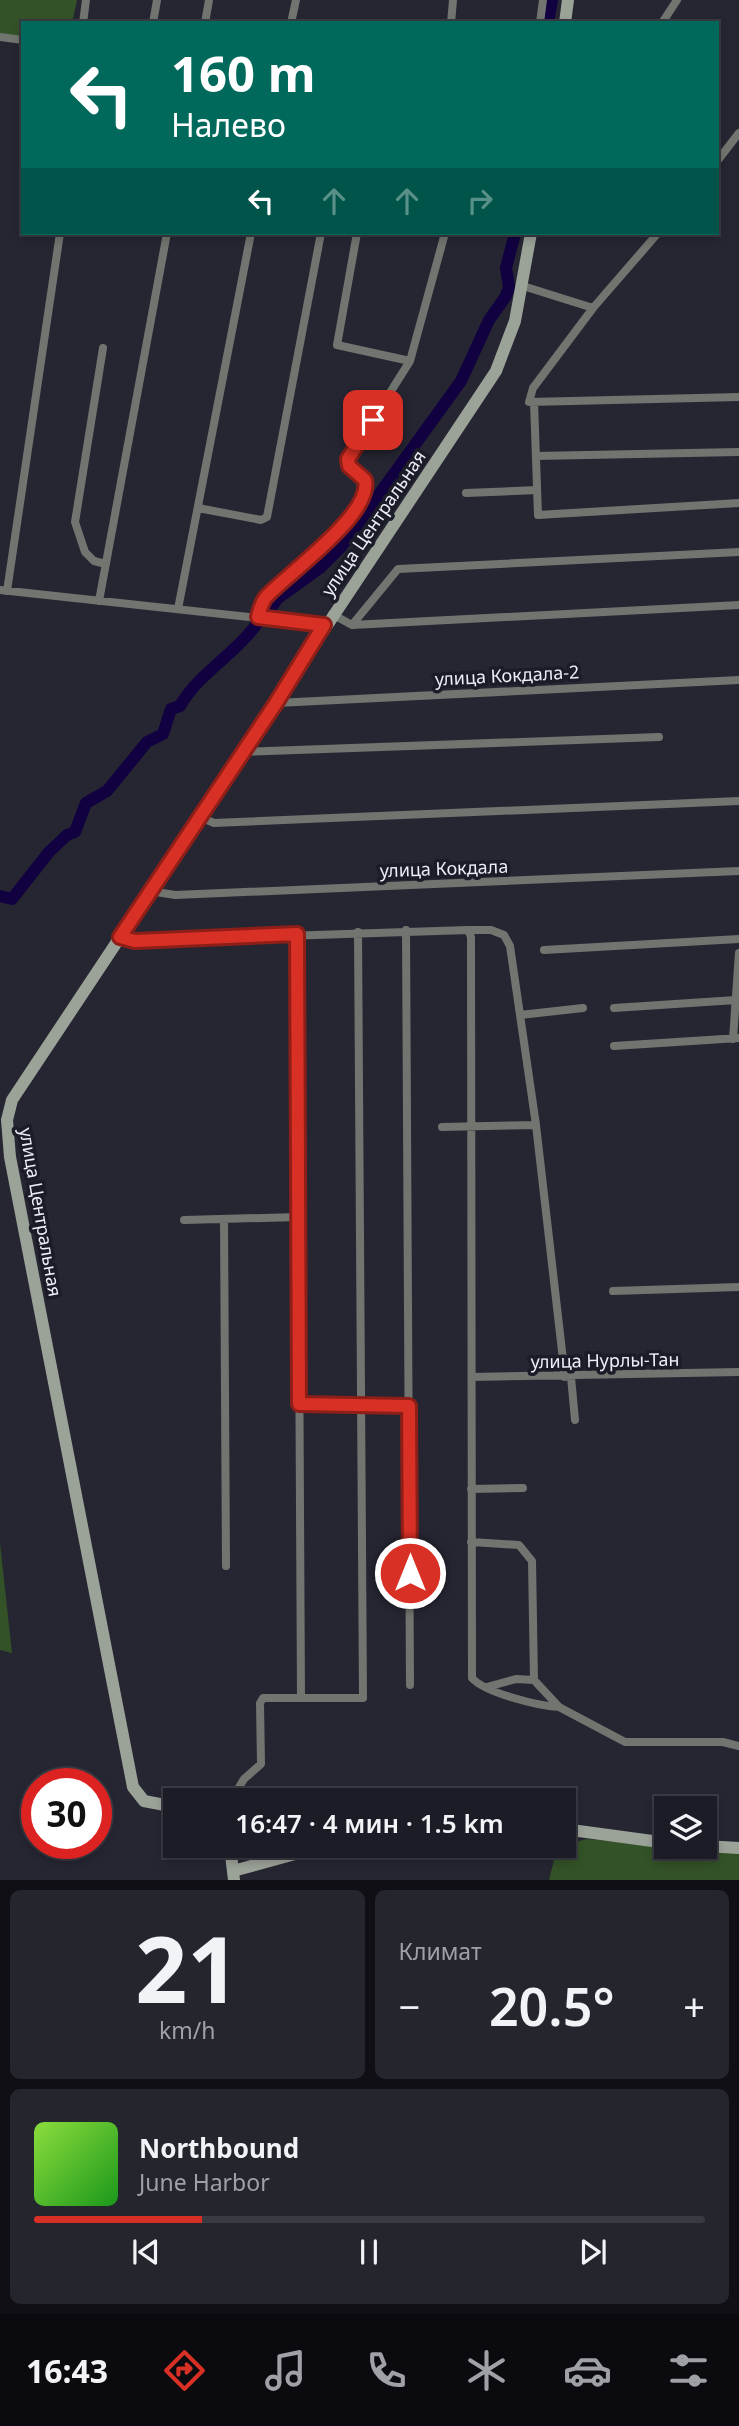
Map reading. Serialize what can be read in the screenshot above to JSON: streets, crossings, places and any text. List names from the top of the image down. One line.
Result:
{"streets":{"main road":["улица Центральная"],"street":["улица Кокдала-2","улица Кокдала","улица Нурлы-Тан"]},"crossings":[["улица Центральная","улица Кокдала-2"],["улица Центральная","улица Кокдала"]],"page":{"turn":["160 m","Налево"],"limit":"30","trip":"16:47 · 4 мин · 1.5 km","tile":[["21","km/h"],"Климат"],"heat":["−","20.5°","+"],"song":["Northbound","June Harbor"],"tabs":"16:43"}}
